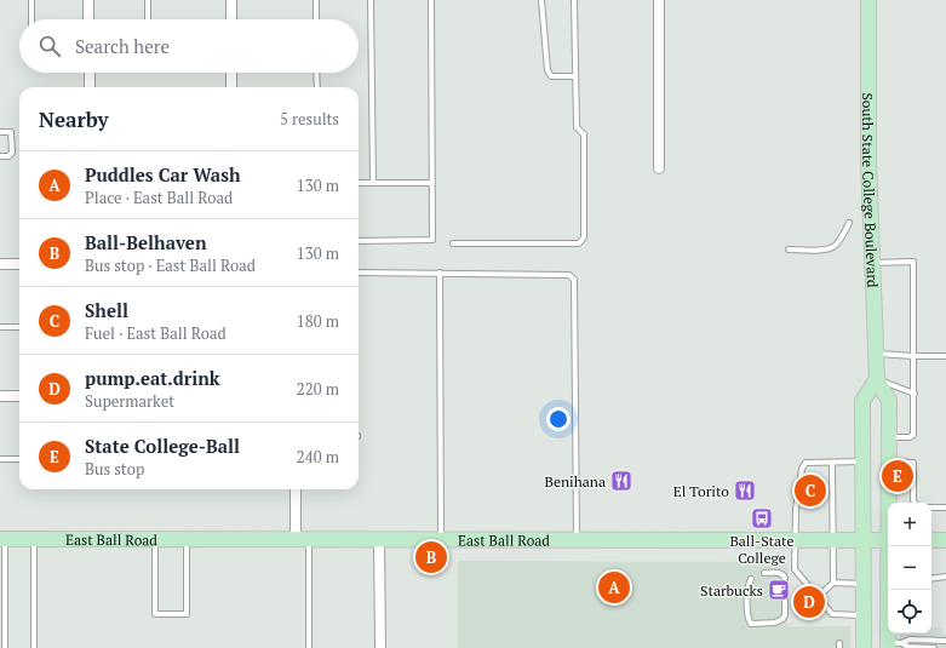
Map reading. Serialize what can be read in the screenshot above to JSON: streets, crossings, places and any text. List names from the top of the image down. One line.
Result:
{"streets":{"main road":["South State College Boulevard","East Ball Road"]},"places":{"restaurant":["Benihana","El Torito"],"bus stop":["Ball-State College"],"cafe":["Starbucks"]},"page":{"search":"Search here","heading":["Nearby","5 results"],"list":[{"mark":"A","name":"Puddles Car Wash","note":"Place · East Ball Road","value":"130 m"},{"mark":"B","name":"Ball-Belhaven","note":"Bus stop · East Ball Road","value":"130 m"},{"mark":"C","name":"Shell","note":"Fuel · East Ball Road","value":"180 m"},{"mark":"D","name":"pump.eat.drink","note":"Supermarket","value":"220 m"},{"mark":"E","name":"State College-Ball","note":"Bus stop","value":"240 m"}],"pins":["E","C","B","A","D"],"map_buttons":["+","−"]}}
